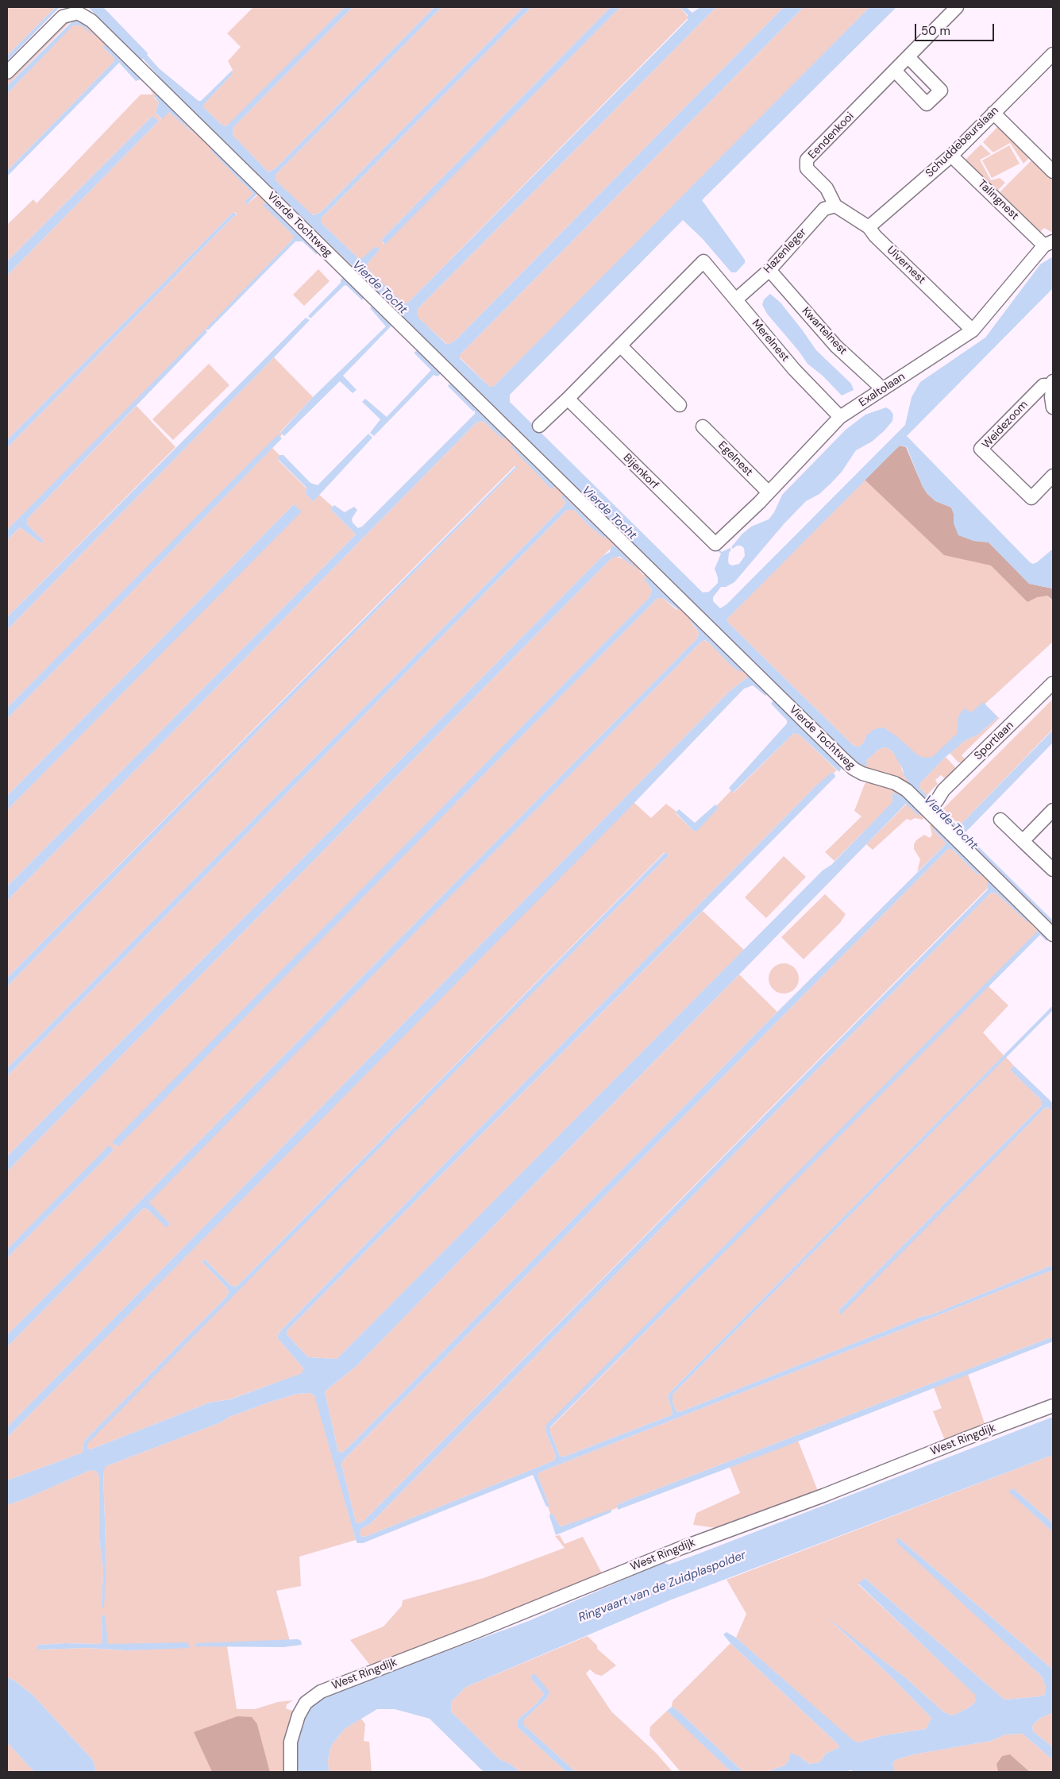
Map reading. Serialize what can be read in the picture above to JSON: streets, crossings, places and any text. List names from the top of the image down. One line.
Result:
{"streets":{"street":["Eendenkooi","Schuddebeurslaan","Talingnest","Vierde Tochtweg","Hazenleger","Uivernest","Kwartelnest","Merelnest","Exaltolaan","Weidezoom","Egelnest","Bijenkorf","Sportlaan","West Ringdijk"]},"crossings":[["Eendenkooi","Hazenleger"],["Eendenkooi","Uivernest"],["Schuddebeurslaan","Talingnest"],["Schuddebeurslaan","Uivernest"],["Talingnest","Exaltolaan"],["Hazenleger","Uivernest"],["Hazenleger","Kwartelnest"],["Hazenleger","Merelnest"],["Uivernest","Exaltolaan"],["Kwartelnest","Exaltolaan"],["Merelnest","Exaltolaan"],["Exaltolaan","Egelnest"],["Exaltolaan","Bijenkorf"]],"water":["Vierde Tocht","Ringvaart van de Zuidplaspolder"],"scale_bar":"50 m"}
